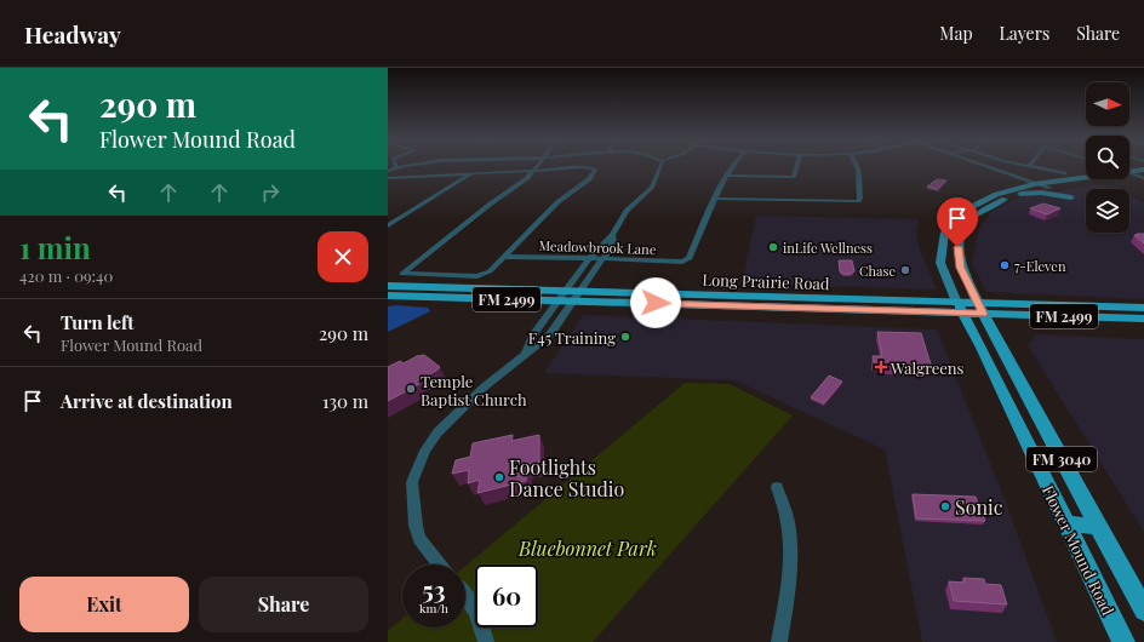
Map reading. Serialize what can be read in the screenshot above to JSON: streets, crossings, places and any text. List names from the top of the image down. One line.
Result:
{"streets":{"main road":["Long Prairie Road","FM 2499","FM 3040","Flower Mound Road"],"street":["Meadowbrook Lane"]},"crossings":[["Long Prairie Road","Flower Mound Road"]],"parks":["Bluebonnet Park"],"places":{"other":["inLife Wellness","7-Eleven","Chase","F45 Training","Temple Baptist Church","Footlights Dance Studio","Sonic"],"health":["Walgreens"]},"north":"right","page":{"header":"Headway","nav":["Map","Layers","Share"],"turn":["290 m","Flower Mound Road"],"heading":["1 min","420 m · 09:40"],"list":[{"name":"Turn left","note":"Flower Mound Road","value":"290 m"},{"name":"Arrive at destination","value":"130 m"}],"speed":"53 km/h","limit":"60","buttons":["Exit","Share"]}}
